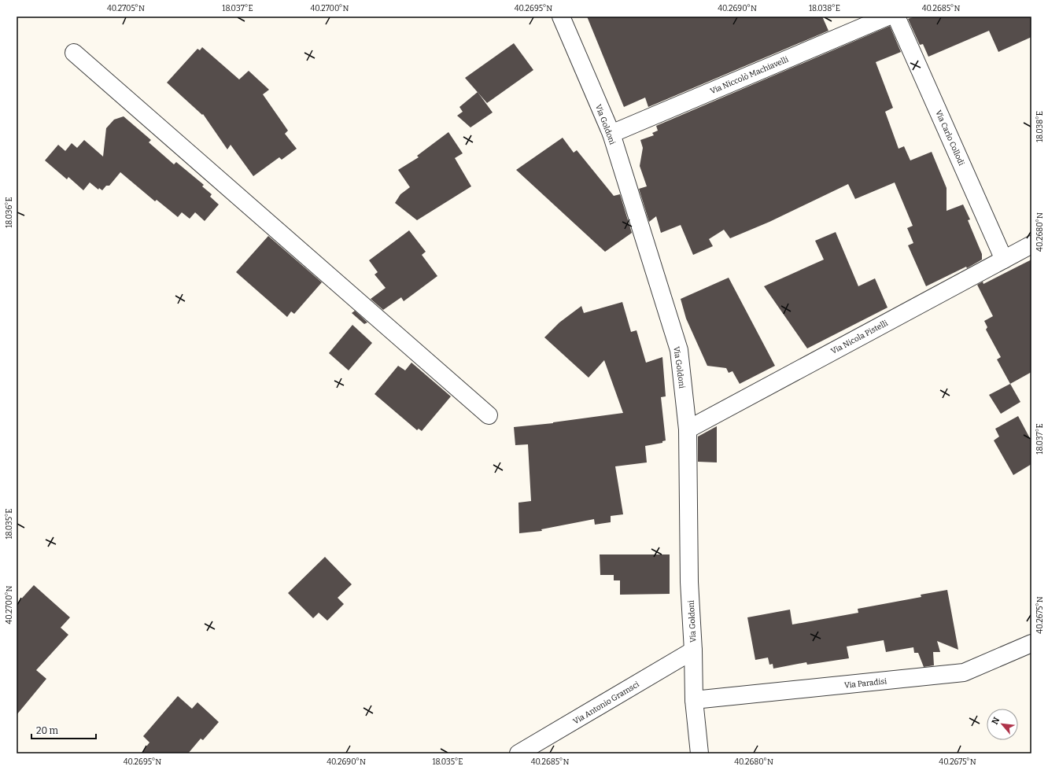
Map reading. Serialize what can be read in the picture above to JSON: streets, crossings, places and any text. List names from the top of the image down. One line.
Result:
{"streets":{"street":["Via Niccolò Machiavelli","Via Goldoni","Via Carlo Collodi","Via Nicola Pistelli","Via Paradisi","Via Antonio Gramsci"]},"crossings":[["Via Niccolò Machiavelli","Via Goldoni"],["Via Goldoni","Via Nicola Pistelli"],["Via Goldoni","Via Paradisi"],["Via Goldoni","Via Antonio Gramsci"],["Via Carlo Collodi","Via Nicola Pistelli"]],"scale_bar":"20 m","north":"top left","coordinates":["40.2705°N","18.037°E","40.2700°N","40.2695°N","40.2690°N","18.038°E","40.2685°N","18.036°E","40.2680°N","18.035°E","40.2675°N"]}
